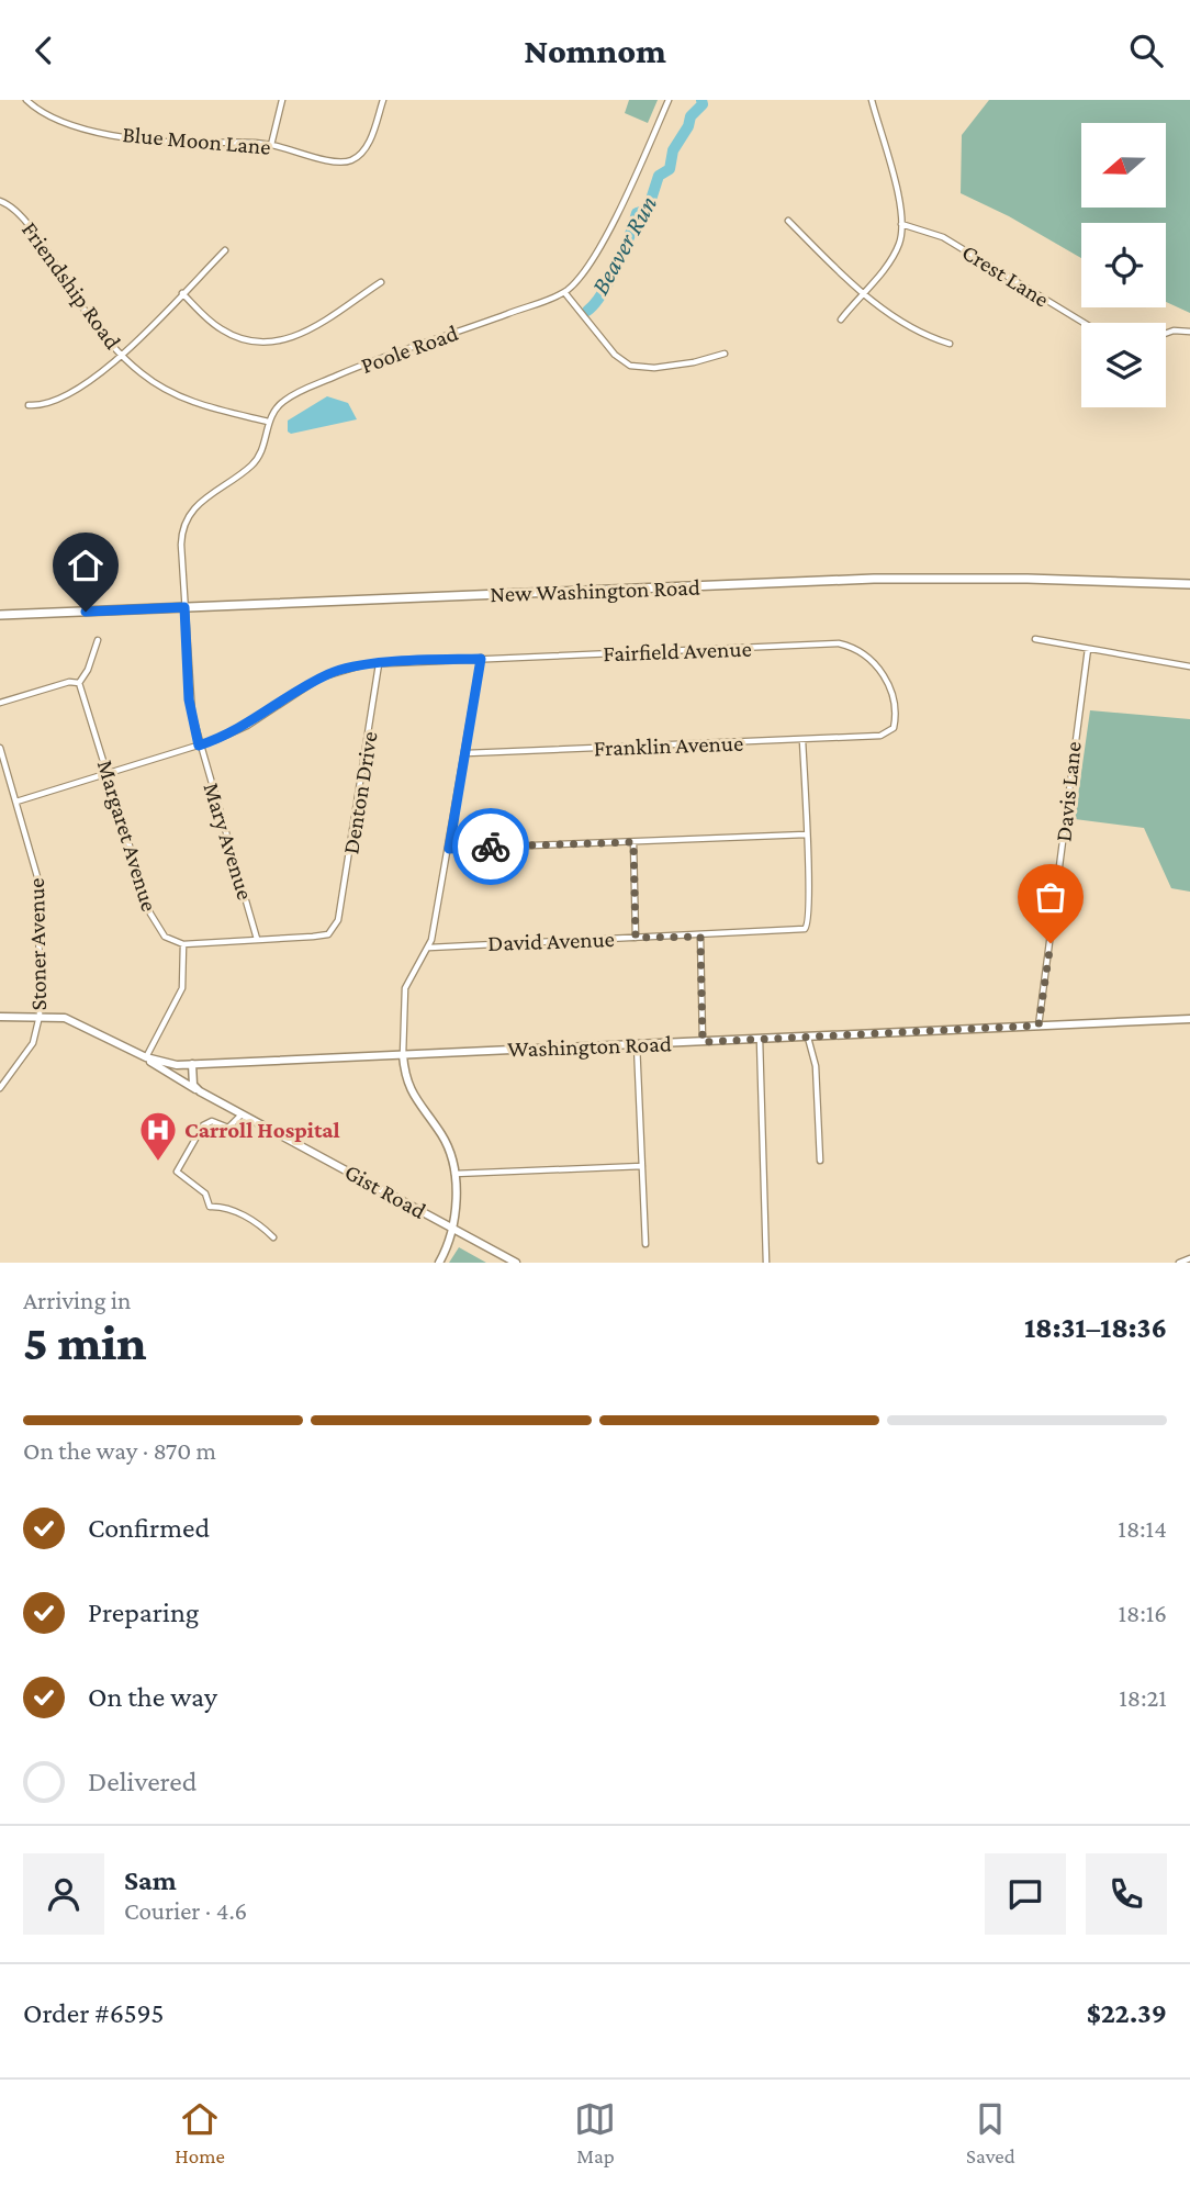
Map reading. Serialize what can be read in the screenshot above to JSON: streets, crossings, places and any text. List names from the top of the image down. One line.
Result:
{"streets":{"main road":["New Washington Road","Washington Road","Gist Road"],"street":["Blue Moon Lane","Crest Lane","Friendship Road","Poole Road","Fairfield Avenue","Franklin Avenue","Davis Lane","Denton Drive","Margaret Avenue","Mary Avenue","David Avenue","Stoner Avenue"]},"crossings":[["Friendship Road","Poole Road"],["Poole Road","New Washington Road"],["Poole Road","Mary Avenue"],["New Washington Road","Mary Avenue"],["Fairfield Avenue","Franklin Avenue"],["Fairfield Avenue","Denton Drive"],["Fairfield Avenue","Margaret Avenue"],["Fairfield Avenue","Mary Avenue"],["Fairfield Avenue","Stoner Avenue"],["Davis Lane","Washington Road"],["Denton Drive","Mary Avenue"],["Stoner Avenue","Washington Road"],["Washington Road","Gist Road"]],"water":["Beaver Run"],"places":{"hospital":["Carroll Hospital"]},"north":"left","page":{"header":"Nomnom","heading":["5 min","Arriving in","18:31–18:36"],"panel":["Sam","Courier · 4.6","Order #6595","$22.39"],"bar":"On the way · 870 m","list":[["Confirmed","18:14"],["Preparing","18:16"],["On the way","18:21"],"Delivered"],"tabs":["Home","Map","Saved"]}}
